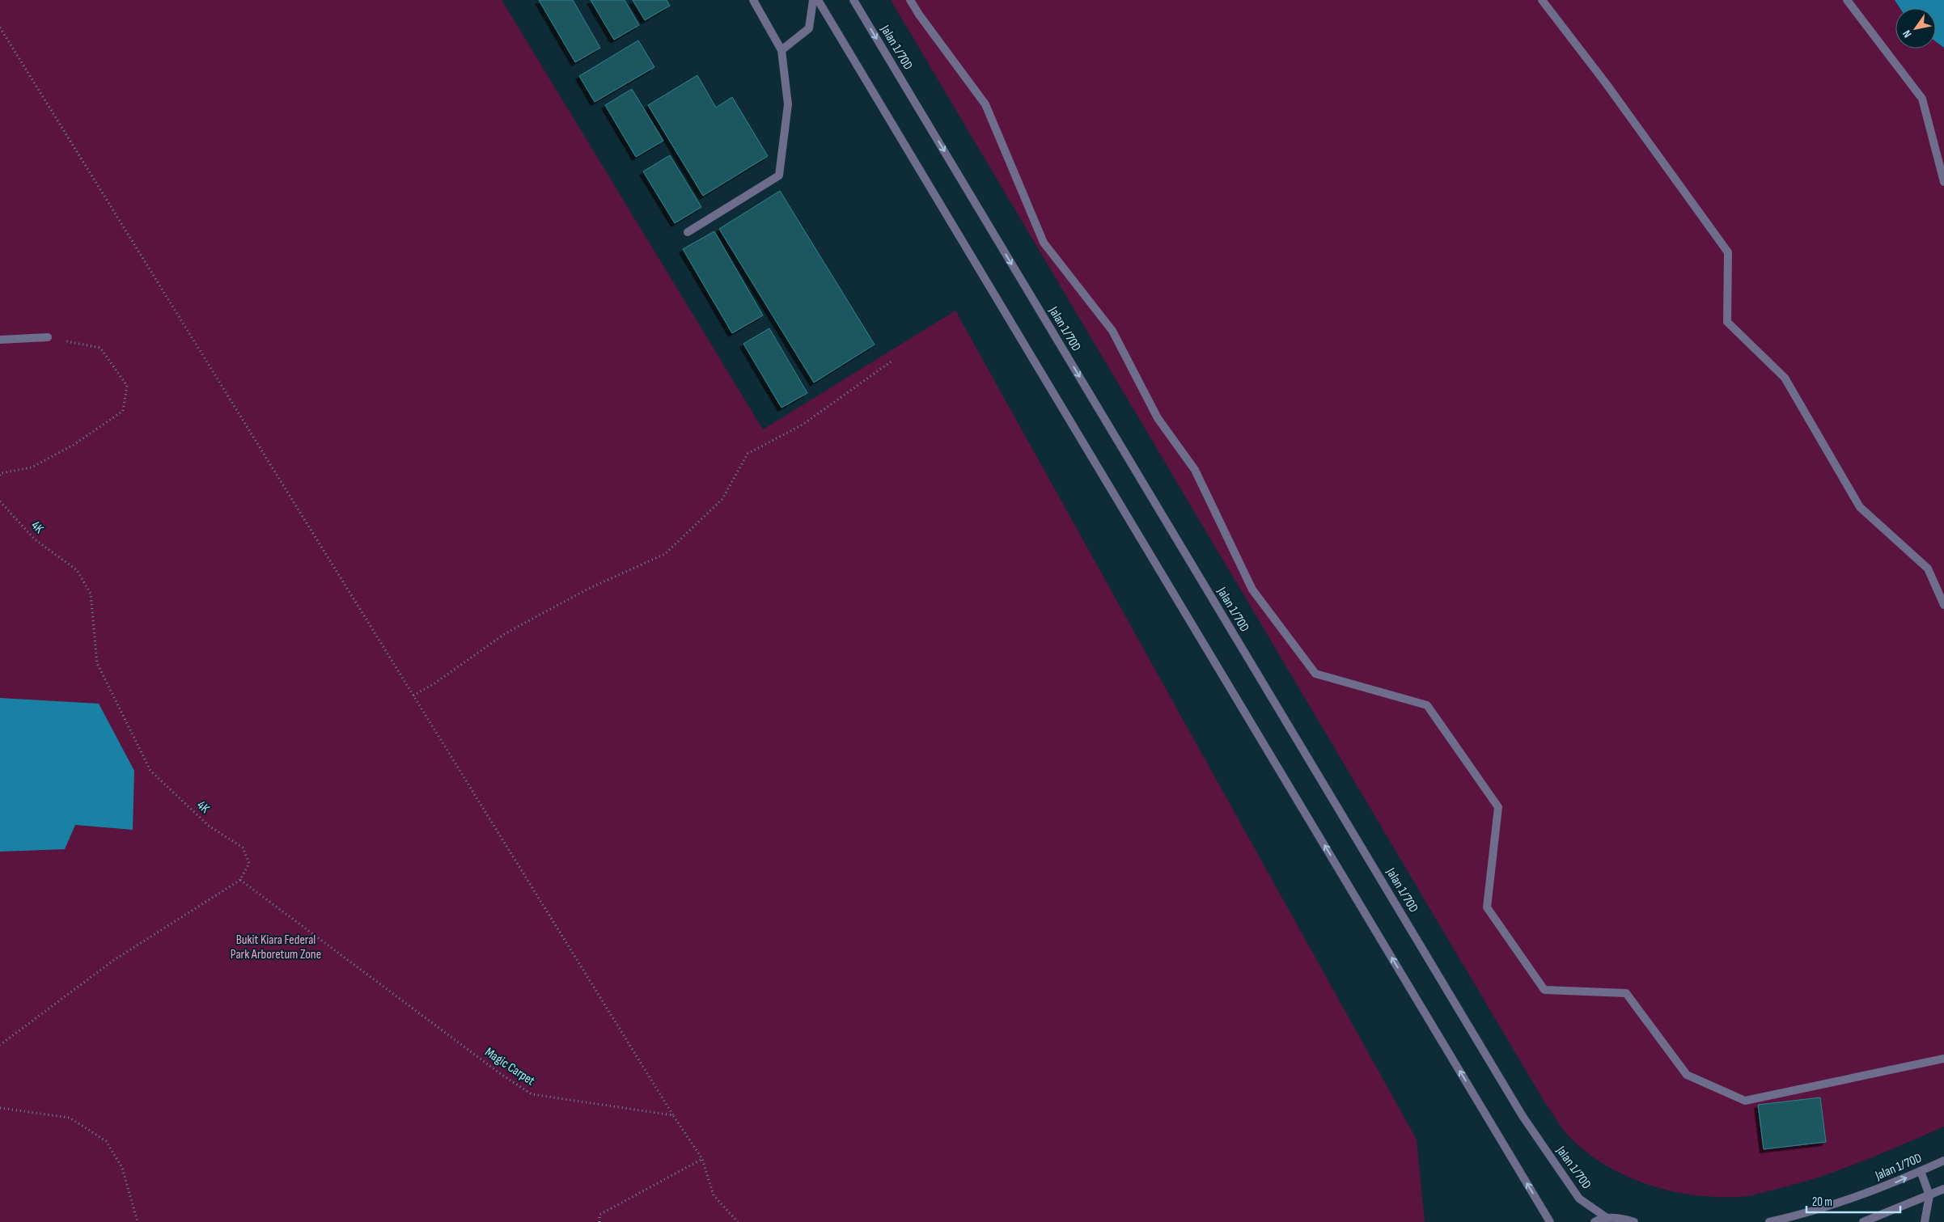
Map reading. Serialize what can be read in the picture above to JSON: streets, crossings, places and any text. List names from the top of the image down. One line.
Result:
{"streets":{"street":["Jalan 1/70D"],"path":["4K","Magic Carpet"]},"crossings":[["4K","Magic Carpet"]],"parks":["Bukit Kiara Federal Park Arboretum Zone"],"scale_bar":"20 m","north":"bottom left"}
